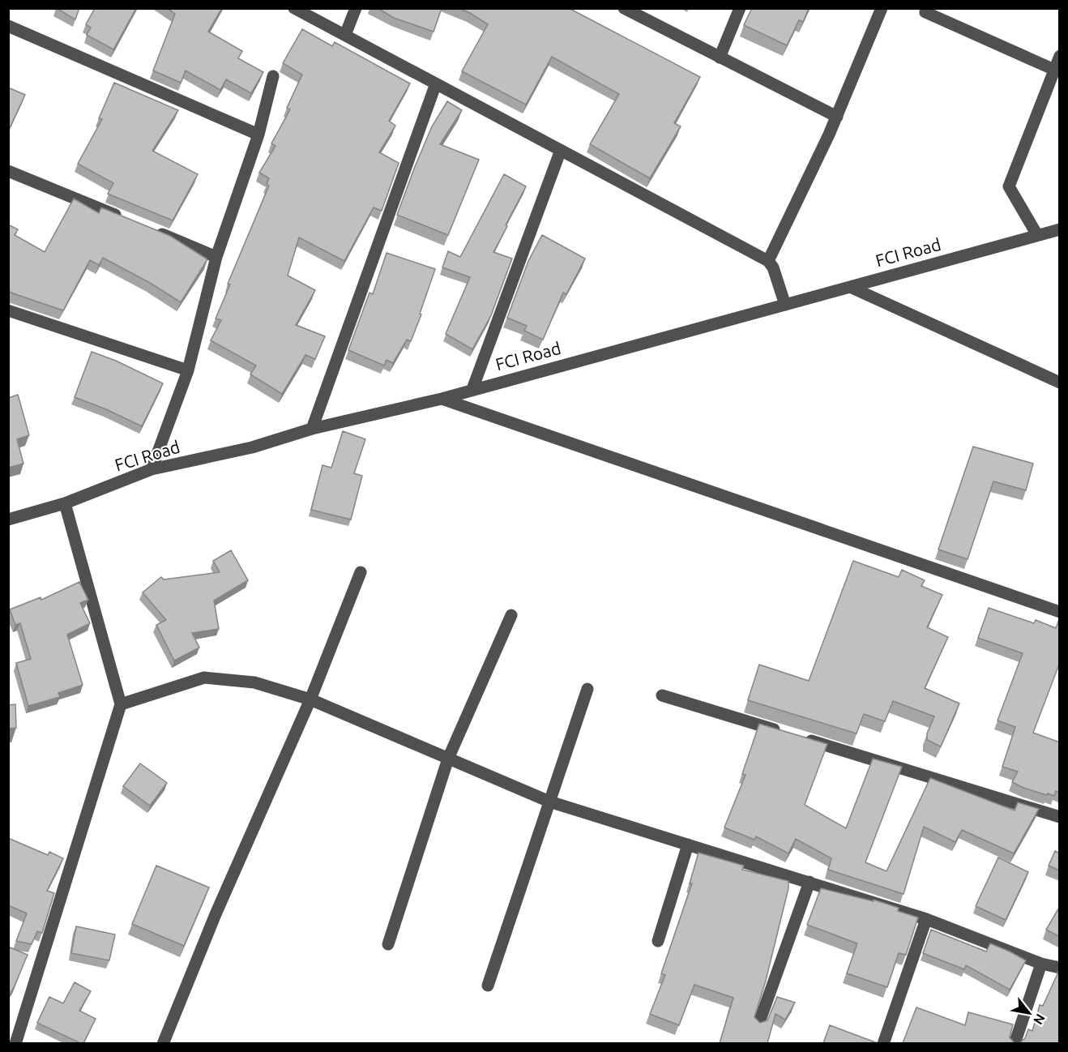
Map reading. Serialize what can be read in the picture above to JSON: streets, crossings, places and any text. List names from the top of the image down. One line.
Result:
{"streets":{"street":["FCI Road"]},"north":"bottom right"}
